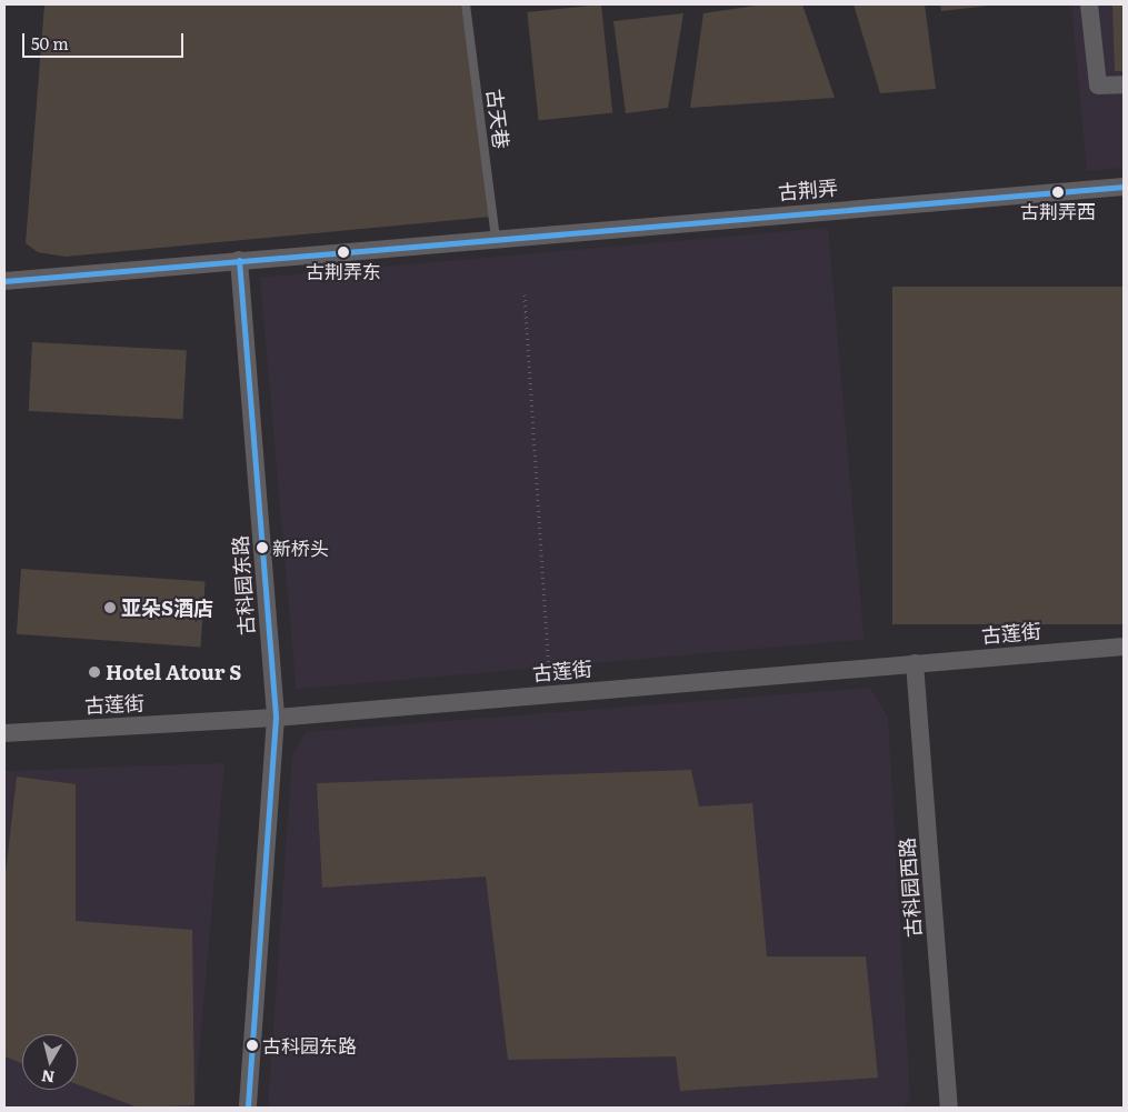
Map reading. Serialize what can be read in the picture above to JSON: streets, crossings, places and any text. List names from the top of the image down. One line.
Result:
{"streets":{"street":["古荆弄","古科园东路","古莲街","古科园西路"],"lane":["古天巷"]},"crossings":[["古天巷","古荆弄"],["古荆弄","古科园东路"],["古科园东路","古莲街"],["古莲街","古科园西路"]],"places":["古荆弄西","古荆弄东","新桥头","亚朵S酒店","Hotel Atour S","古科园东路"],"scale_bar":"50 m","north":"bottom"}
